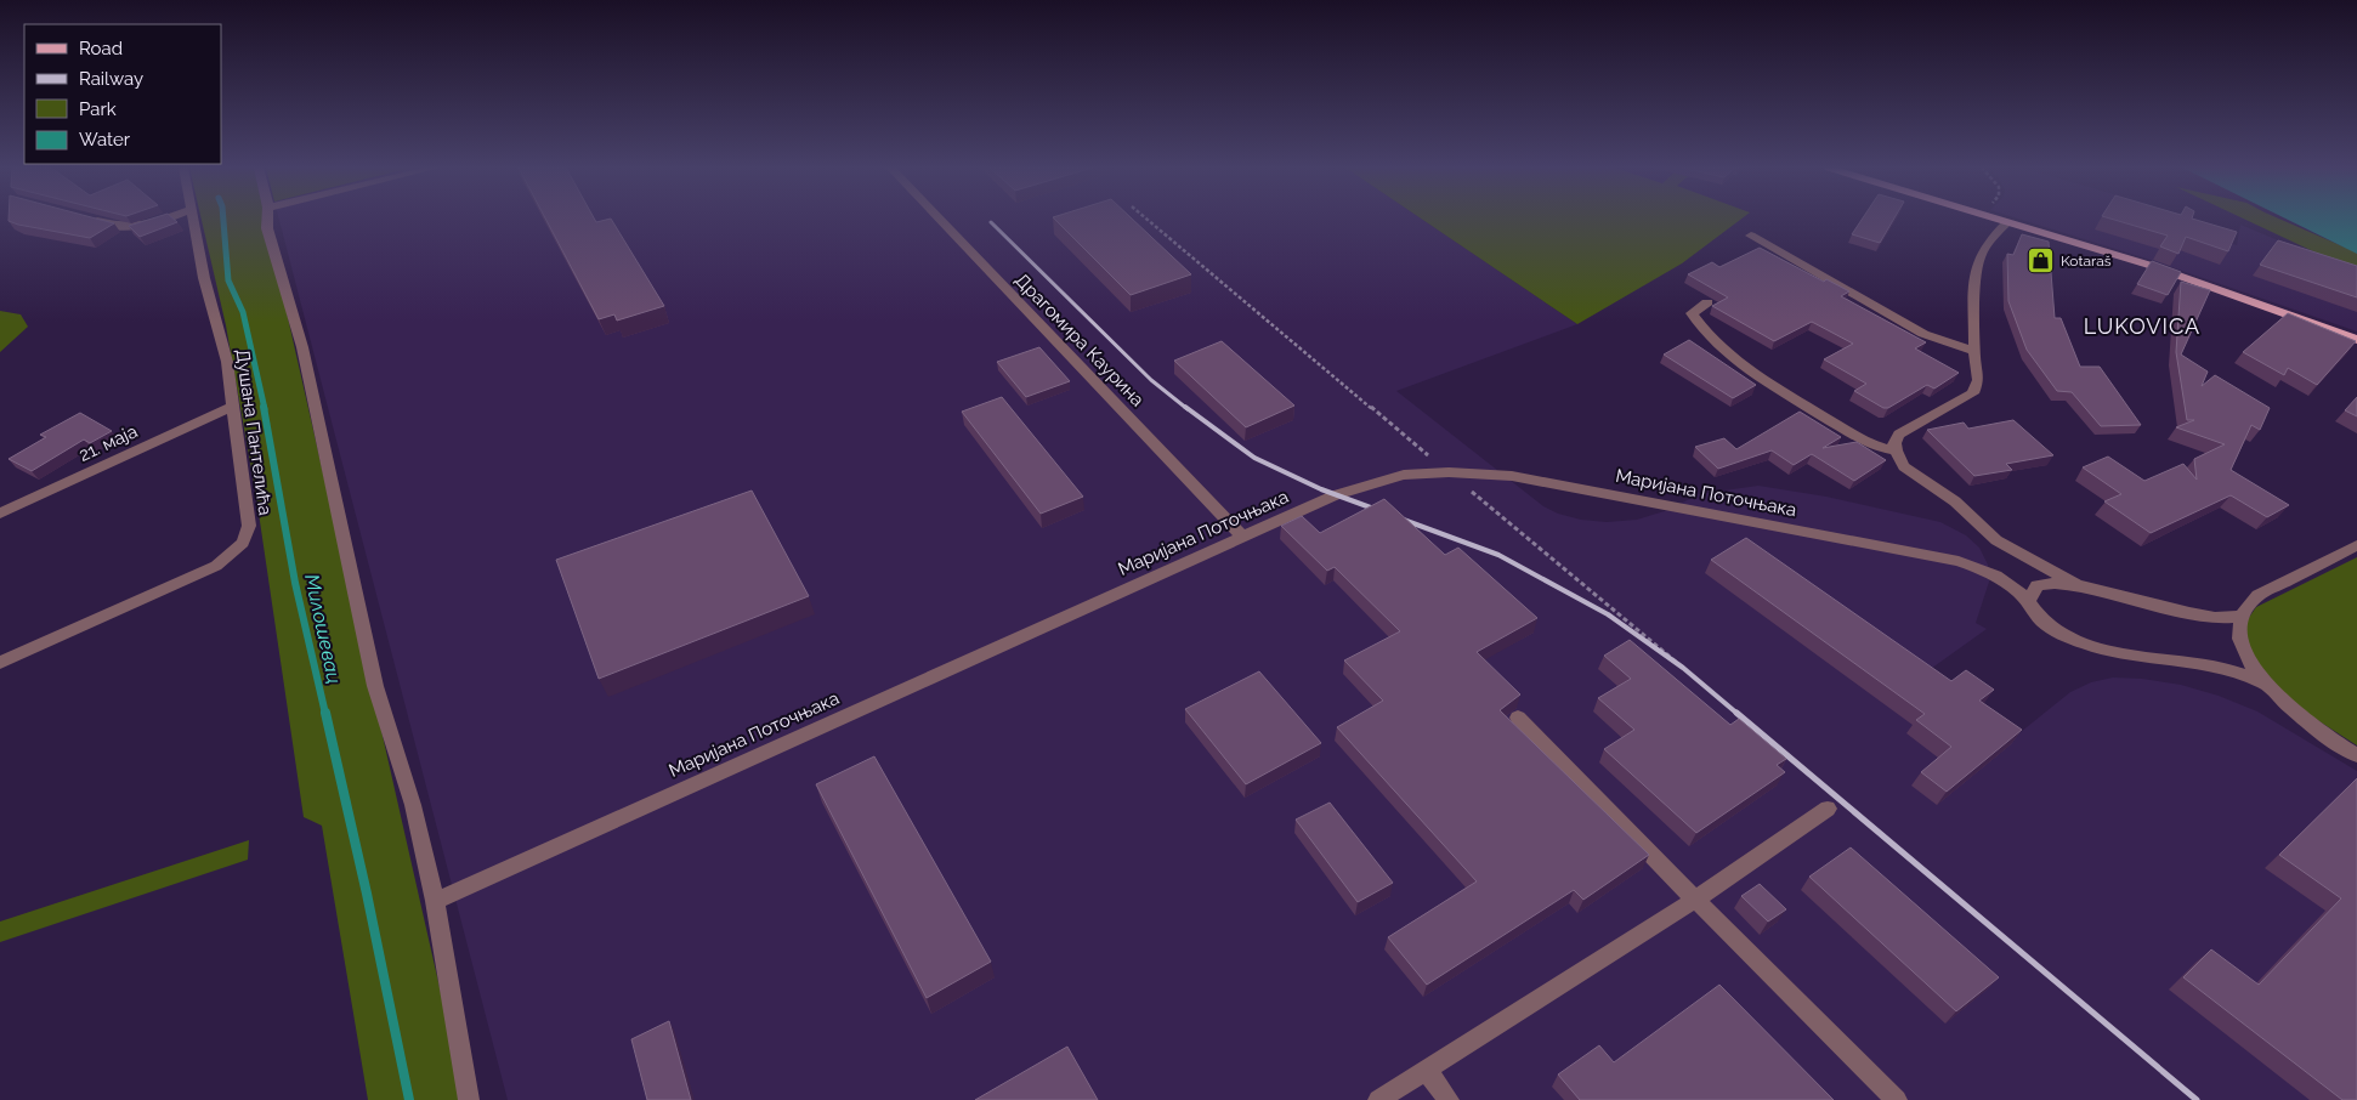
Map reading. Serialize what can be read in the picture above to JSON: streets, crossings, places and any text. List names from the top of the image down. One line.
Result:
{"streets":{"street":["Драгомира Каурина","Душана Пантелића","21. маја","Маријана Поточњака"]},"crossings":[["Драгомира Каурина","Маријана Поточњака"],["Душана Пантелића","21. маја"]],"districts":["LUKOVICA"],"water":["Милошевац"],"places":{"shop":["Kotaraš"]},"legend":["Road","Railway","Park","Water"]}
